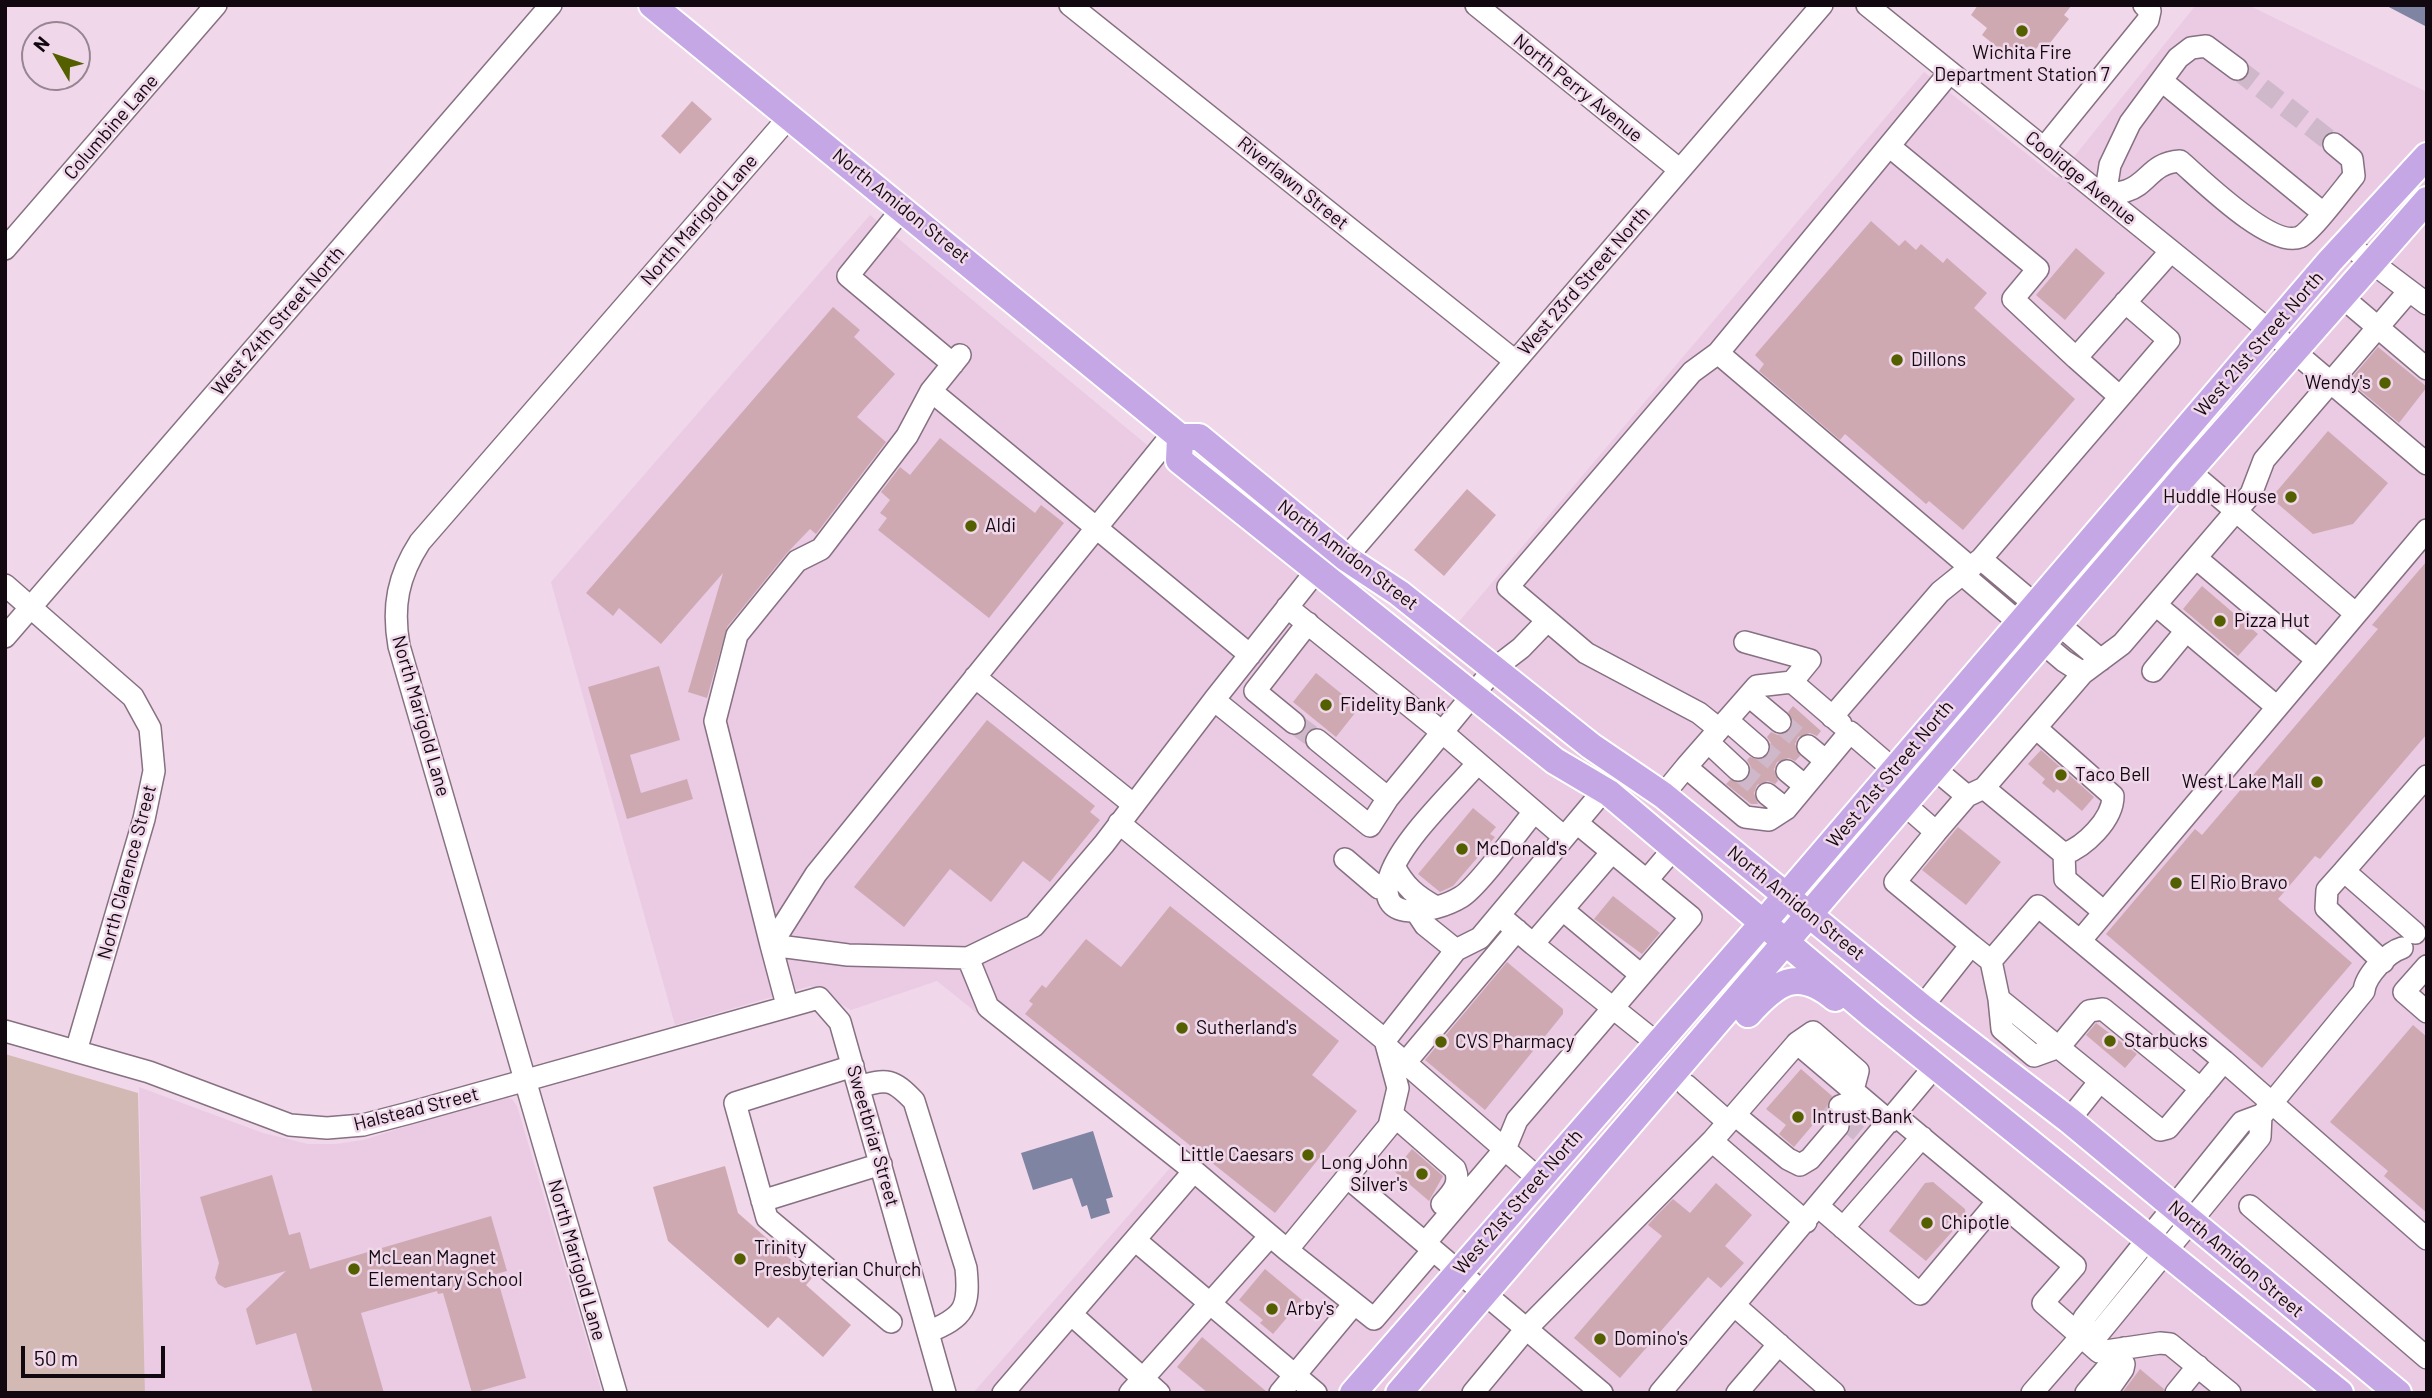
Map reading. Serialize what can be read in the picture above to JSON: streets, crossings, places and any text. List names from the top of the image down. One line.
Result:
{"streets":{"main road":["North Amidon Street","West 21st Street North"],"street":["North Perry Avenue","Columbine Lane","Coolidge Avenue","Riverlawn Street","North Marigold Lane","West 23rd Street North","West 24th Street North","North Clarence Street","Halstead Street","Sweetbriar Street"]},"crossings":[["North Perry Avenue","West 23rd Street North"],["Coolidge Avenue","West 21st Street North"],["Riverlawn Street","West 23rd Street North"],["North Amidon Street","North Marigold Lane"],["North Amidon Street","West 23rd Street North"],["North Amidon Street","West 21st Street North"],["North Marigold Lane","Halstead Street"],["West 24th Street North","North Clarence Street"],["North Clarence Street","Halstead Street"],["Halstead Street","Sweetbriar Street"]],"places":["Wichita Fire Department Station 7","Dillons","Wendy's","Huddle House","Aldi","Pizza Hut","Fidelity Bank","Taco Bell","West Lake Mall","McDonald's","El Rio Bravo","Sutherland's","Starbucks","CVS Pharmacy","Intrust Bank","Little Caesars","Long John Silver's","Chipotle","Trinity Presbyterian Church","McLean Magnet Elementary School","Arby's","Domino's"],"scale_bar":"50 m","north":"top left"}
